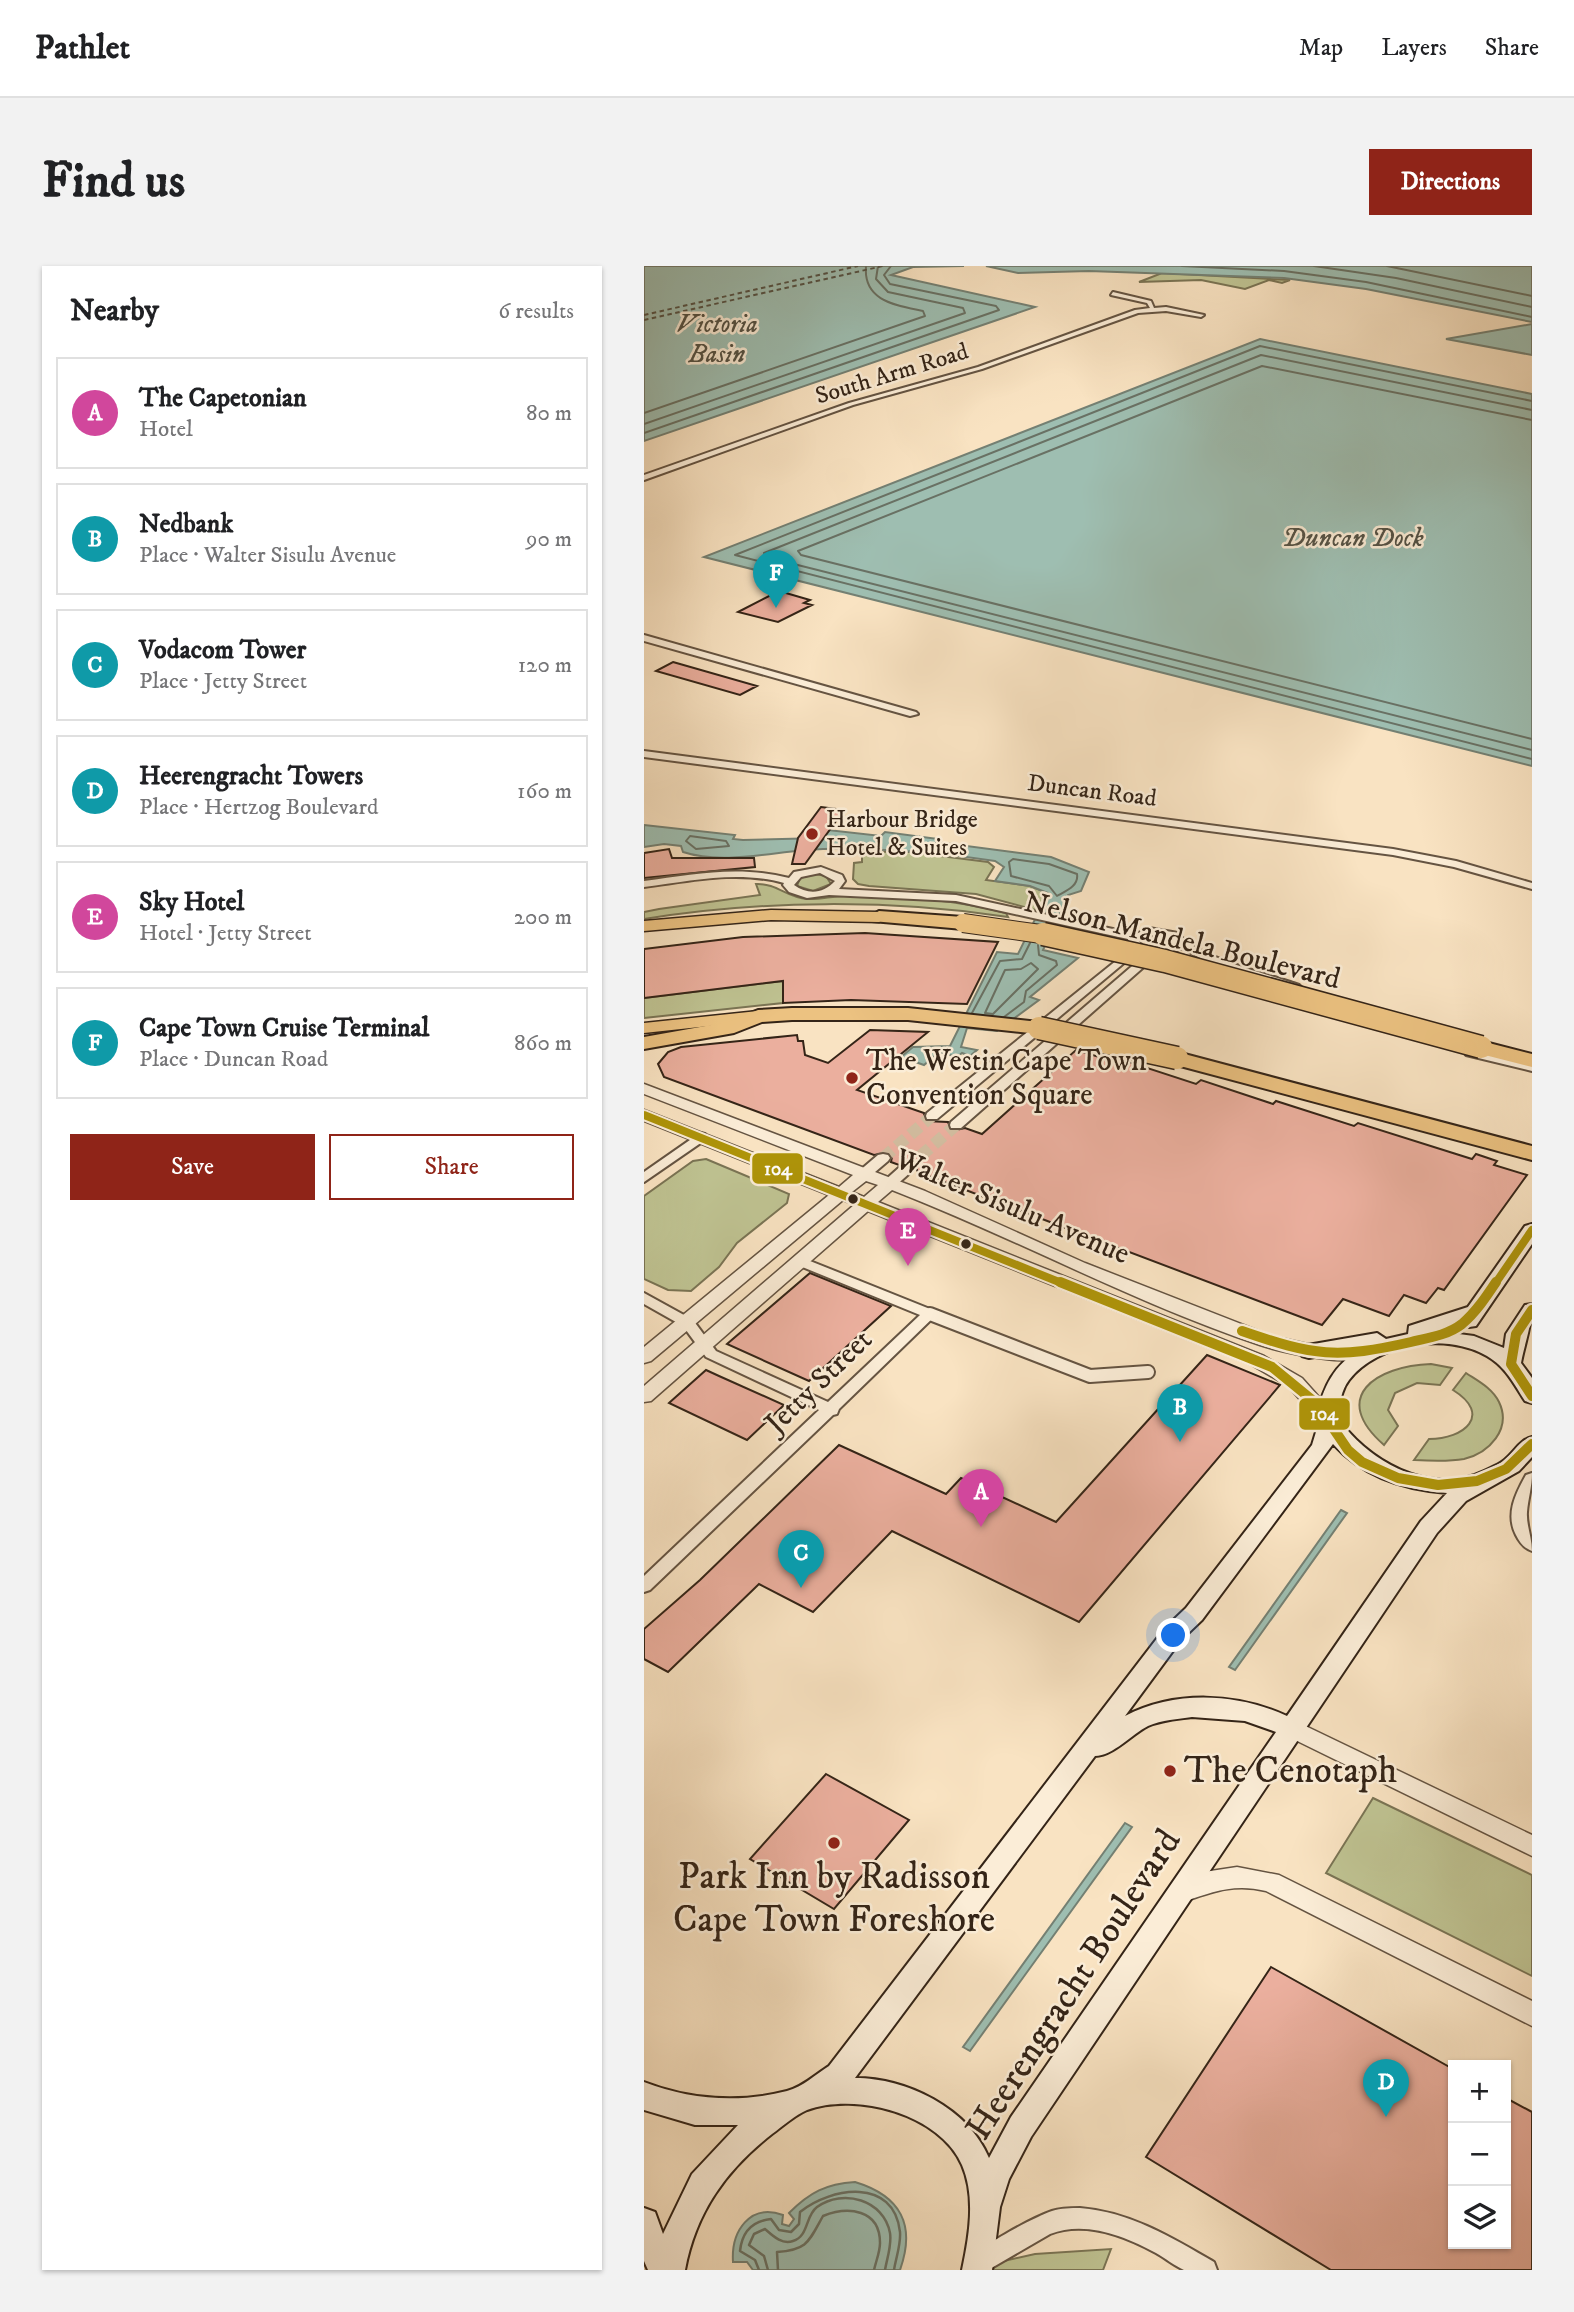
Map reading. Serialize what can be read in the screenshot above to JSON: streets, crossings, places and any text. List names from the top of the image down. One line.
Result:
{"streets":{"highway":["Nelson Mandela Boulevard"],"main road":["Heerengracht Boulevard"],"street":["South Arm Road","Duncan Road","Walter Sisulu Avenue","Jetty Street"]},"water":["Victoria Basin","Duncan Dock"],"places":["Harbour Bridge Hotel & Suites","The Westin Cape Town Convention Square","The Cenotaph","Park Inn by Radisson Cape Town Foreshore"],"lines":["transit line 104"],"page":{"header":"Pathlet","nav":["Map","Layers","Share"],"buttons":["Directions",["Save","Share"]],"title":"Find us","heading":["Nearby","6 results"],"list":[{"mark":"A","name":"The Capetonian","note":"Hotel","value":"80 m"},{"mark":"B","name":"Nedbank","note":"Place · Walter Sisulu Avenue","value":"90 m"},{"mark":"C","name":"Vodacom Tower","note":"Place · Jetty Street","value":"120 m"},{"mark":"D","name":"Heerengracht Towers","note":"Place · Hertzog Boulevard","value":"160 m"},{"mark":"E","name":"Sky Hotel","note":"Hotel · Jetty Street","value":"200 m"},{"mark":"F","name":"Cape Town Cruise Terminal","note":"Place · Duncan Road","value":"860 m"}],"pins":["F","E","B","A","C","D"],"map_buttons":["+","−"]}}
